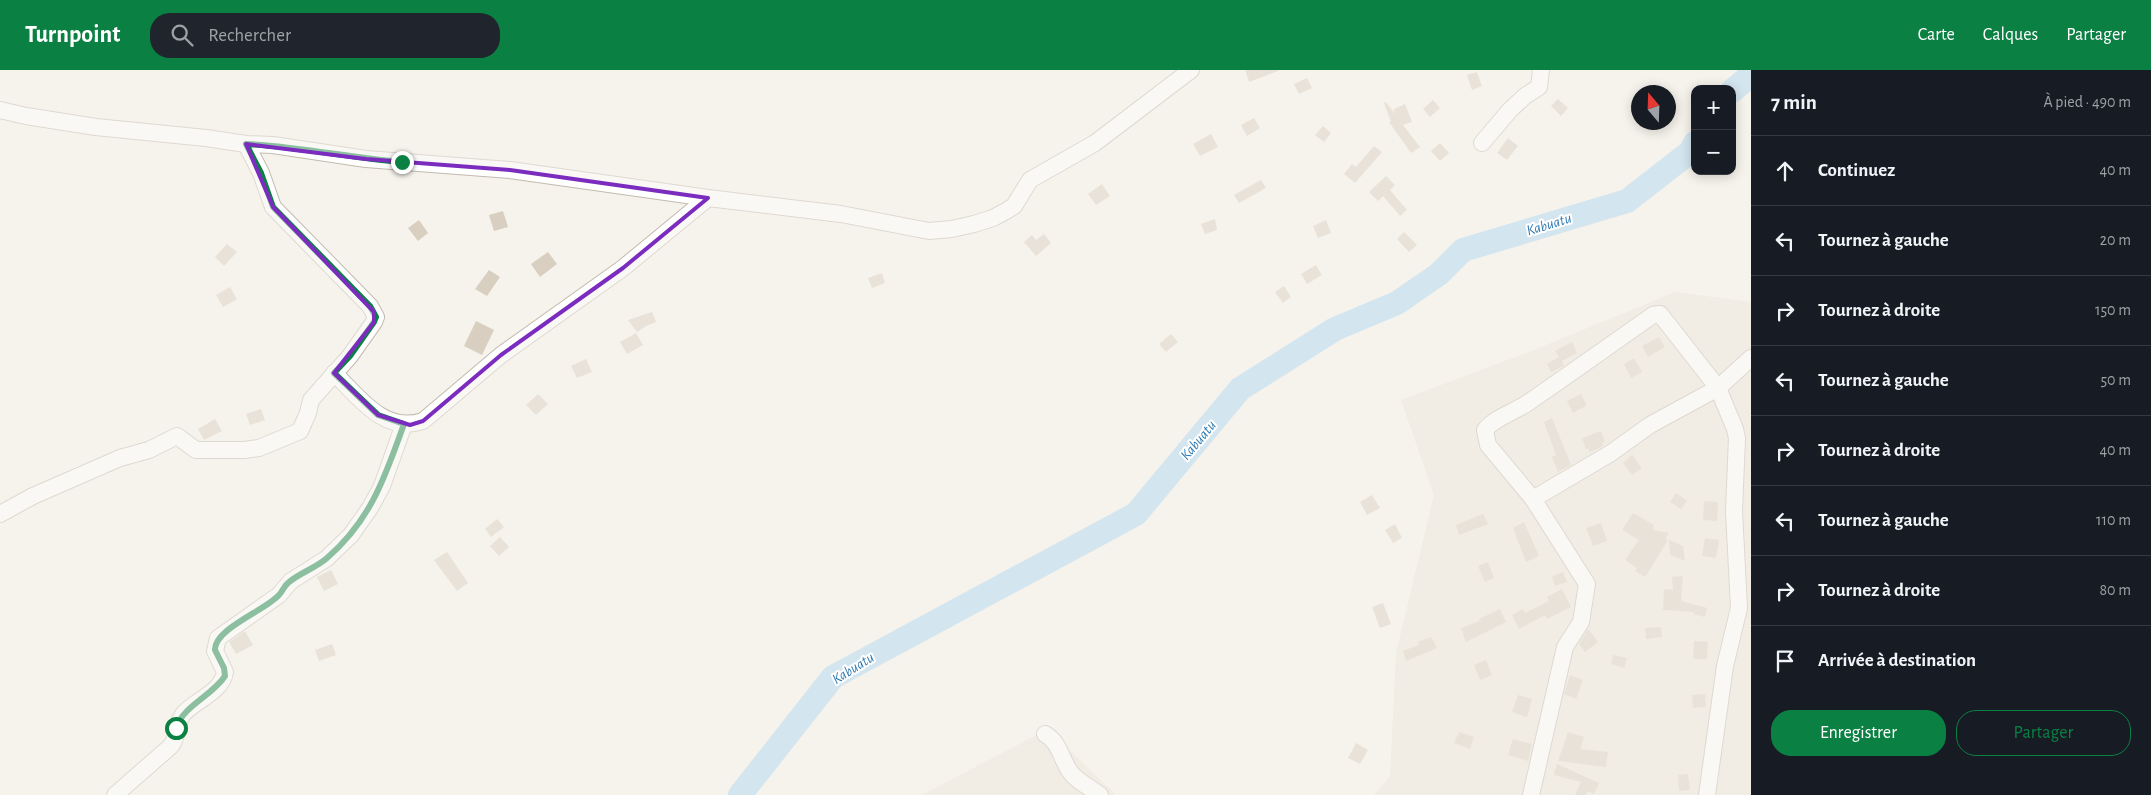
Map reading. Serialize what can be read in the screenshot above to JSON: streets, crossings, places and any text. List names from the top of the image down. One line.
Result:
{"water":["Kabuatu"],"north":"top","page":{"header":"Turnpoint","search":"Rechercher","nav":["Carte","Calques","Partager"],"heading":["7 min","À pied · 490 m"],"map_buttons":["+","−"],"list":[["Continuez","40 m"],["Tournez à gauche","20 m"],["Tournez à droite","150 m"],["Tournez à gauche","50 m"],["Tournez à droite","40 m"],["Tournez à gauche","110 m"],["Tournez à droite","80 m"],"Arrivée à destination"],"buttons":["Enregistrer","Partager"]}}
